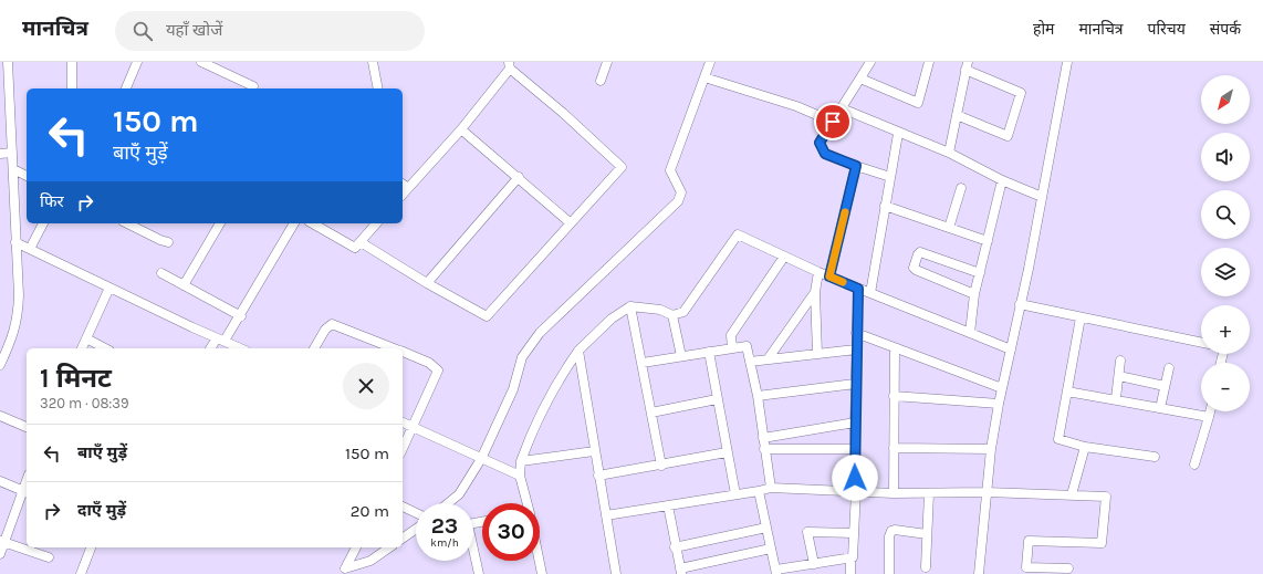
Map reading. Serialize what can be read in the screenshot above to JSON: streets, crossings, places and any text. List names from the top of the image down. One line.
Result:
{"north":"bottom left","page":{"header":"मानचित्र","search":"यहाँ खोजें","nav":["होम","मानचित्र","परिचय","संपर्क"],"map_buttons":["+","−"],"turn":["150 m","बाएँ मुड़ें"],"then":"फिर","heading":["1 मिनट","320 m · 08:39"],"list":[{"name":"बाएँ मुड़ें","value":"150 m"},{"name":"दाएँ मुड़ें","value":"20 m"}],"speed":"23 km/h","limit":"30"}}
